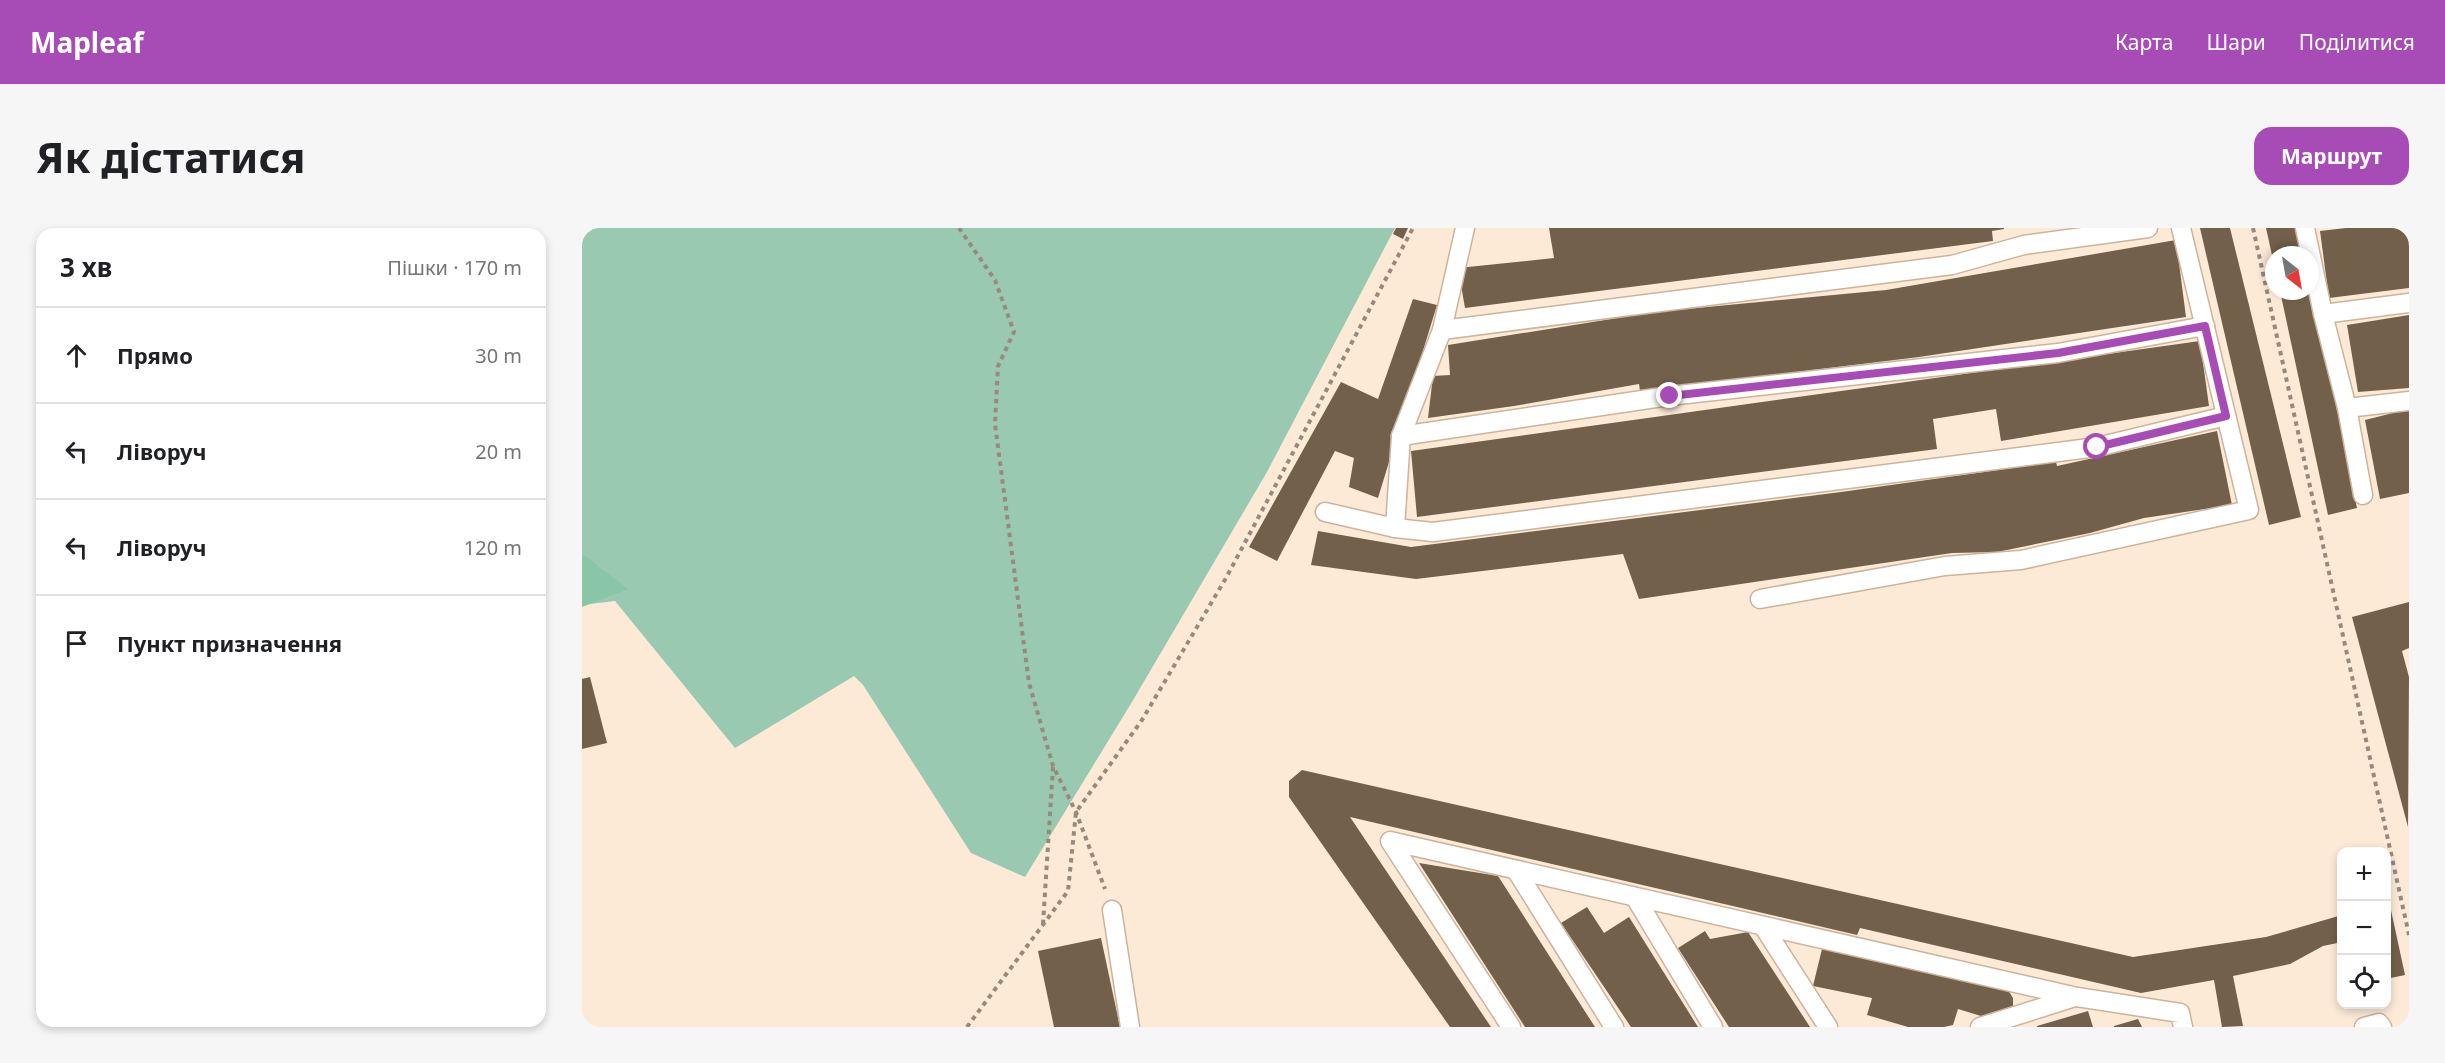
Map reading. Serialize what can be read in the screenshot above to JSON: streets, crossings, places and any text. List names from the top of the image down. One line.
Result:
{"north":"bottom right","page":{"header":"Mapleaf","nav":["Карта","Шари","Поділитися"],"buttons":"Маршрут","title":"Як дістатися","heading":["3 хв","Пішки · 170 m"],"list":[["Прямо","30 m"],["Ліворуч","20 m"],["Ліворуч","120 m"],"Пункт призначення"],"map_buttons":["+","−"]}}
